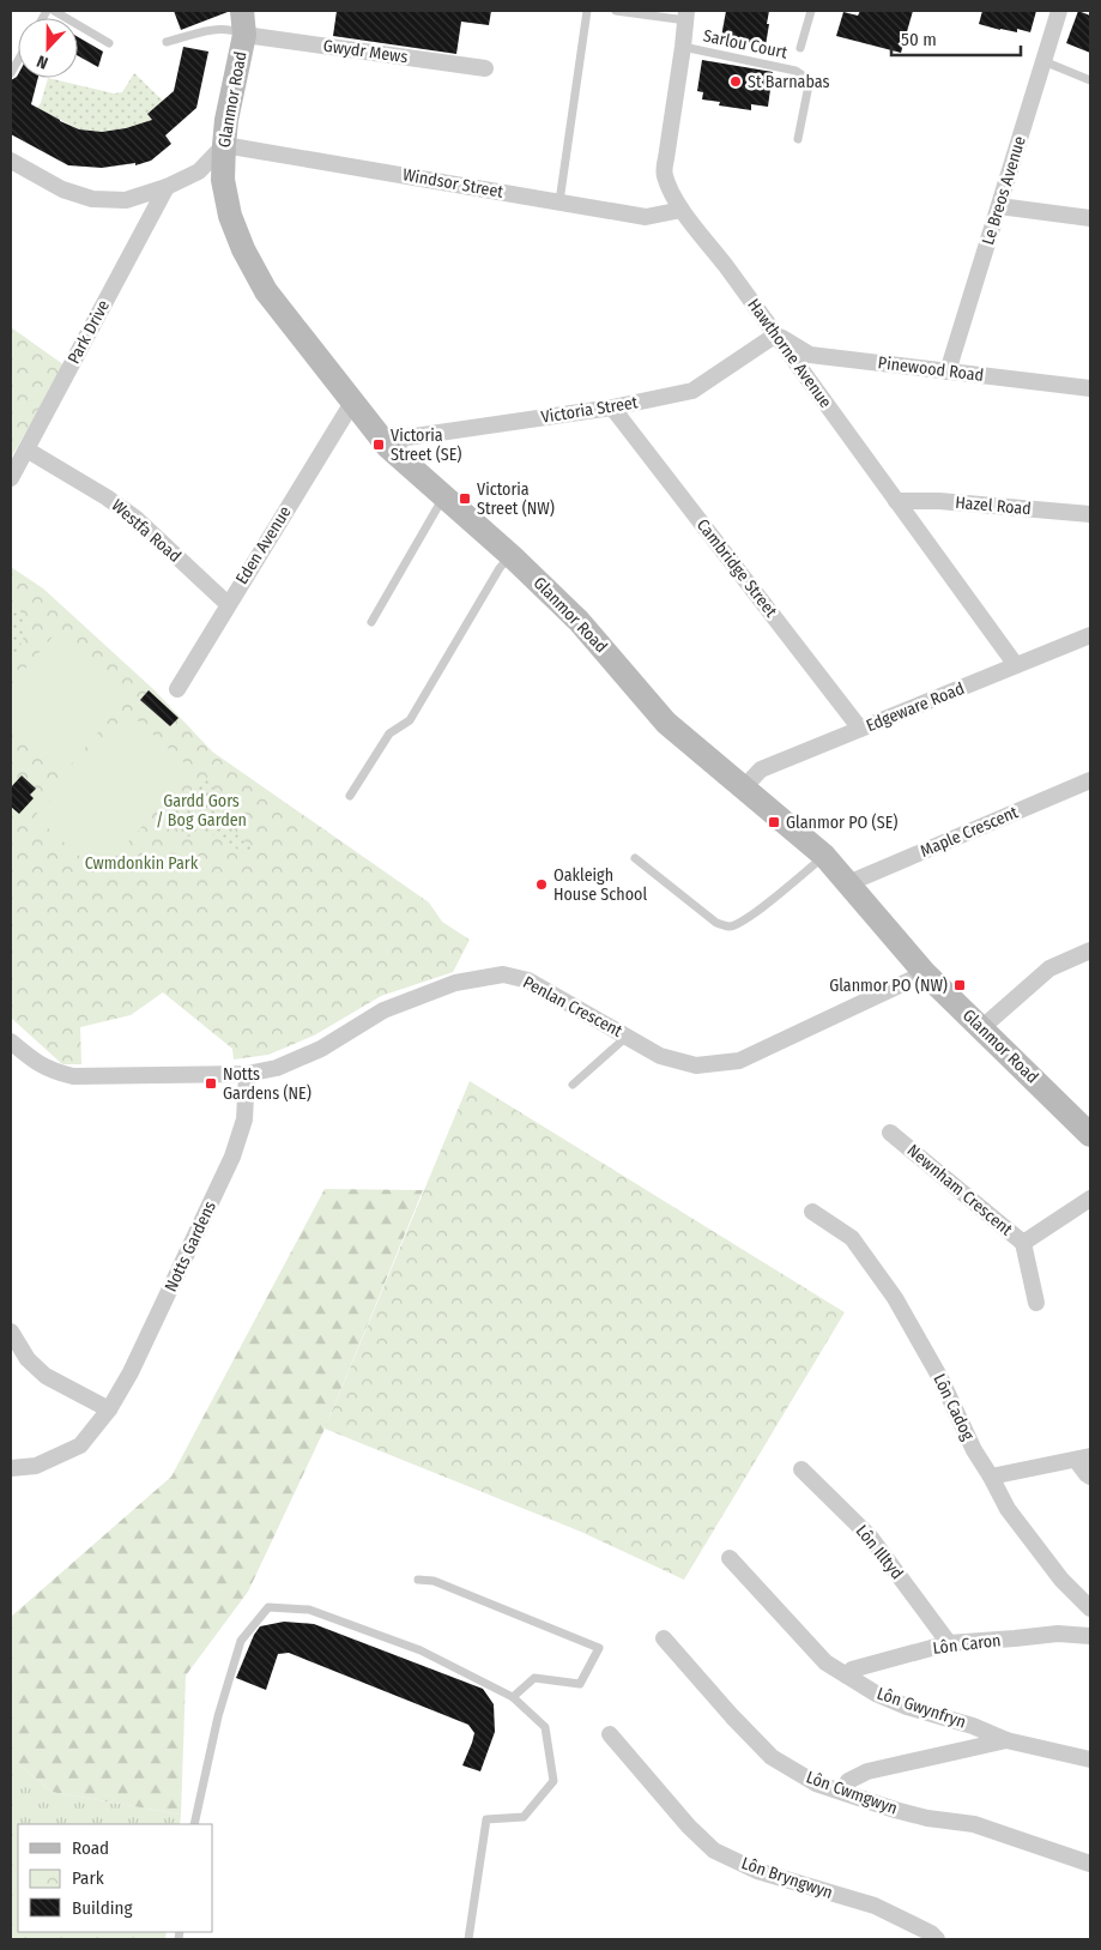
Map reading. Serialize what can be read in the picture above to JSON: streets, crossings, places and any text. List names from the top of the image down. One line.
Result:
{"streets":{"street":["Gwydr Mews","Glanmor Road","Windsor Street","Le Breos Avenue","Park Drive","Hawthorne Avenue","Pinewood Road","Victoria Street","Hazel Road","Westfa Road","Eden Avenue","Cambridge Street","Edgeware Road","Maple Crescent","Penlan Crescent","Newnham Crescent","Notts Gardens","Lôn Cadog","Lôn Illtyd","Lôn Caron","Lôn Gwynfryn","Lôn Cwmgwyn","Lôn Bryngwyn"],"lane":["Sarlou Court"]},"crossings":[["Sarlou Court","Hawthorne Avenue"],["Gwydr Mews","Glanmor Road"],["Glanmor Road","Windsor Street"],["Glanmor Road","Victoria Street"],["Glanmor Road","Eden Avenue"],["Glanmor Road","Edgeware Road"],["Glanmor Road","Maple Crescent"],["Glanmor Road","Penlan Crescent"],["Windsor Street","Hawthorne Avenue"],["Le Breos Avenue","Pinewood Road"],["Park Drive","Westfa Road"],["Hawthorne Avenue","Pinewood Road"],["Hawthorne Avenue","Victoria Street"],["Hawthorne Avenue","Hazel Road"],["Hawthorne Avenue","Edgeware Road"],["Pinewood Road","Victoria Street"],["Victoria Street","Cambridge Street"],["Westfa Road","Eden Avenue"],["Cambridge Street","Edgeware Road"],["Penlan Crescent","Notts Gardens"],["Lôn Illtyd","Lôn Caron"],["Lôn Caron","Lôn Gwynfryn"]],"parks":["Gardd Gors / Bog Garden","Cwmdonkin Park"],"places":{"other":["St Barnabas","Oakleigh House School"],"transit":["Victoria Street (SE)","Victoria Street (NW)","Glanmor PO (SE)","Glanmor PO (NW)","Notts Gardens (NE)"]},"legend":["Road","Park","Building"],"scale_bar":"50 m","north":"bottom"}
